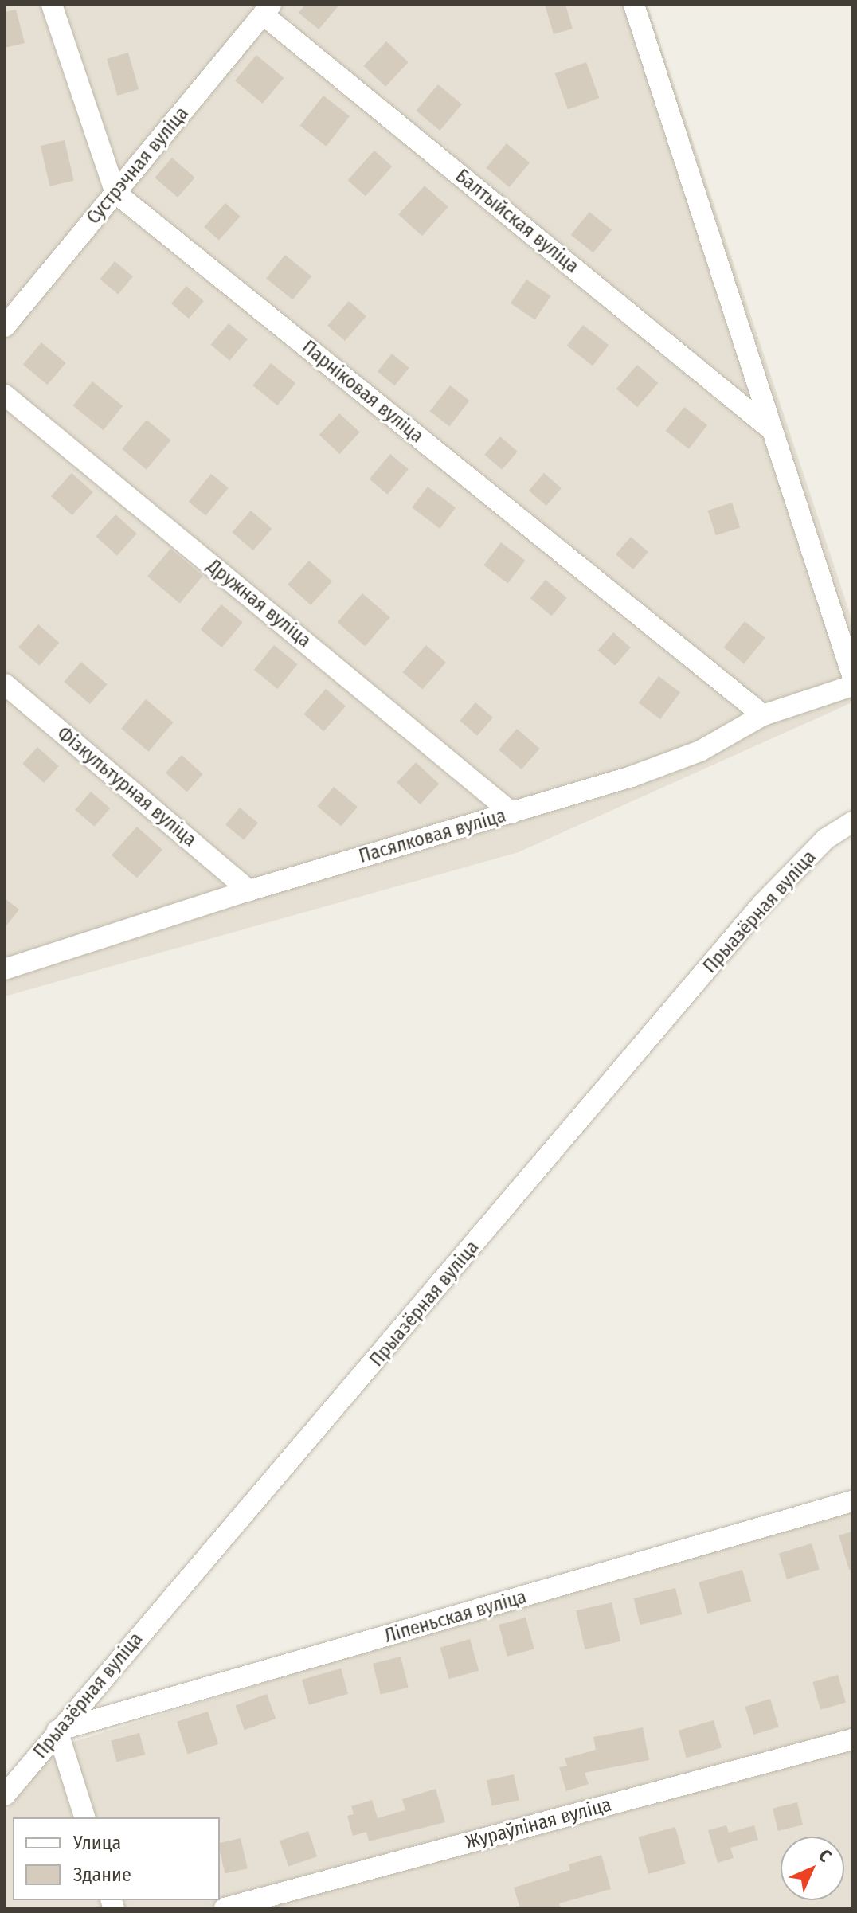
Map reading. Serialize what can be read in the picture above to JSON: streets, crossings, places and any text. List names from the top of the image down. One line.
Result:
{"streets":{"street":["Сустрэчная вуліца","Балтыйская вуліца","Парніковая вуліца","Дружная вуліца","Фізкультурная вуліца","Пасялковая вуліца","Прыазёрная вуліца","Ліпеньская вуліца","Жураўліная вуліца"]},"crossings":[["Сустрэчная вуліца","Балтыйская вуліца"],["Сустрэчная вуліца","Парніковая вуліца"],["Парніковая вуліца","Пасялковая вуліца"],["Дружная вуліца","Пасялковая вуліца"],["Фізкультурная вуліца","Пасялковая вуліца"],["Прыазёрная вуліца","Ліпеньская вуліца"]],"legend":["Улица","Здание"],"north":"top right"}
